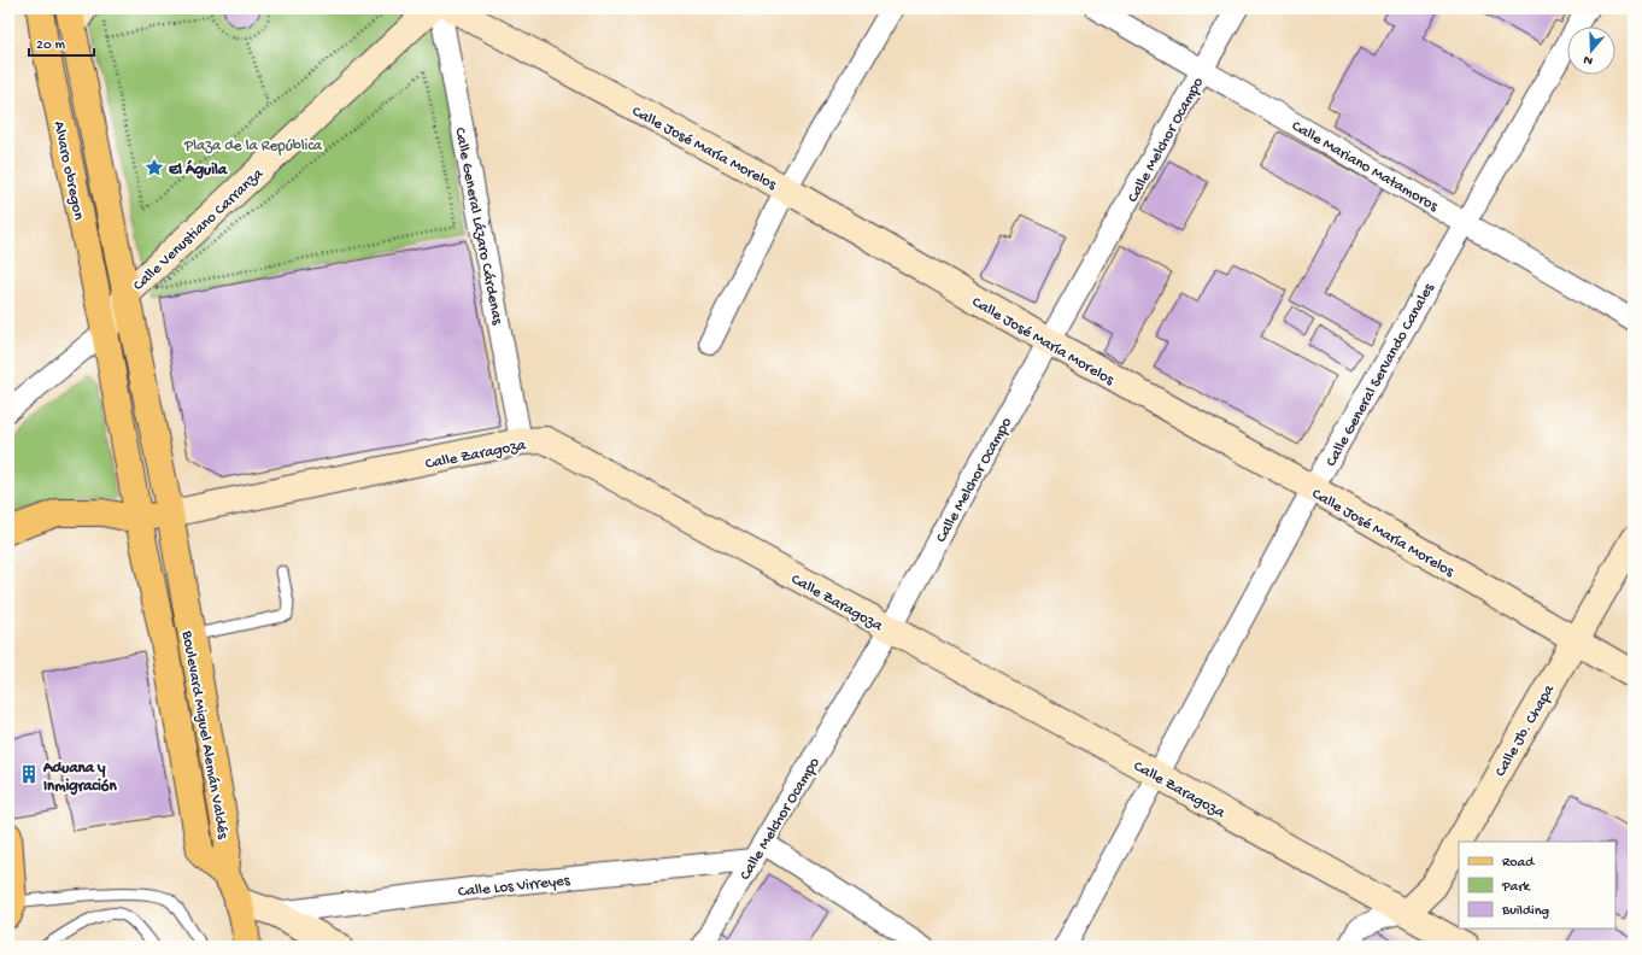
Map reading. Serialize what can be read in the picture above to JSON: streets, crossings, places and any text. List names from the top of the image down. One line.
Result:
{"streets":{"main road":["Calle José María Morelos","Alvaro obregon","Calle Venustiano Carranza","Calle Zaragoza","Calle Jb. Chapa","Boulevard Miguel Alemán Valdés"],"street":["Calle Melchor Ocampo","Calle Mariano Matamoros","Calle General Lázaro Cárdenas","Calle General Servando Canales","Calle Los Virreyes"]},"crossings":[["Calle Melchor Ocampo","Calle José María Morelos"],["Calle Melchor Ocampo","Calle Mariano Matamoros"],["Calle Melchor Ocampo","Calle Zaragoza"],["Calle Melchor Ocampo","Calle Los Virreyes"],["Calle José María Morelos","Calle General Servando Canales"],["Calle José María Morelos","Calle Jb. Chapa"],["Calle Mariano Matamoros","Calle General Servando Canales"],["Alvaro obregon","Calle Venustiano Carranza"],["Alvaro obregon","Boulevard Miguel Alemán Valdés"],["Calle General Lázaro Cárdenas","Calle Zaragoza"],["Calle Venustiano Carranza","Boulevard Miguel Alemán Valdés"],["Calle General Servando Canales","Calle Zaragoza"],["Calle Zaragoza","Calle Jb. Chapa"],["Calle Zaragoza","Boulevard Miguel Alemán Valdés"]],"parks":["Plaza de la República"],"places":{"place":["El Águila"],"building":["Aduana y Inmigración"]},"legend":["Road","Park","Building"],"scale_bar":"20 m","north":"bottom"}
